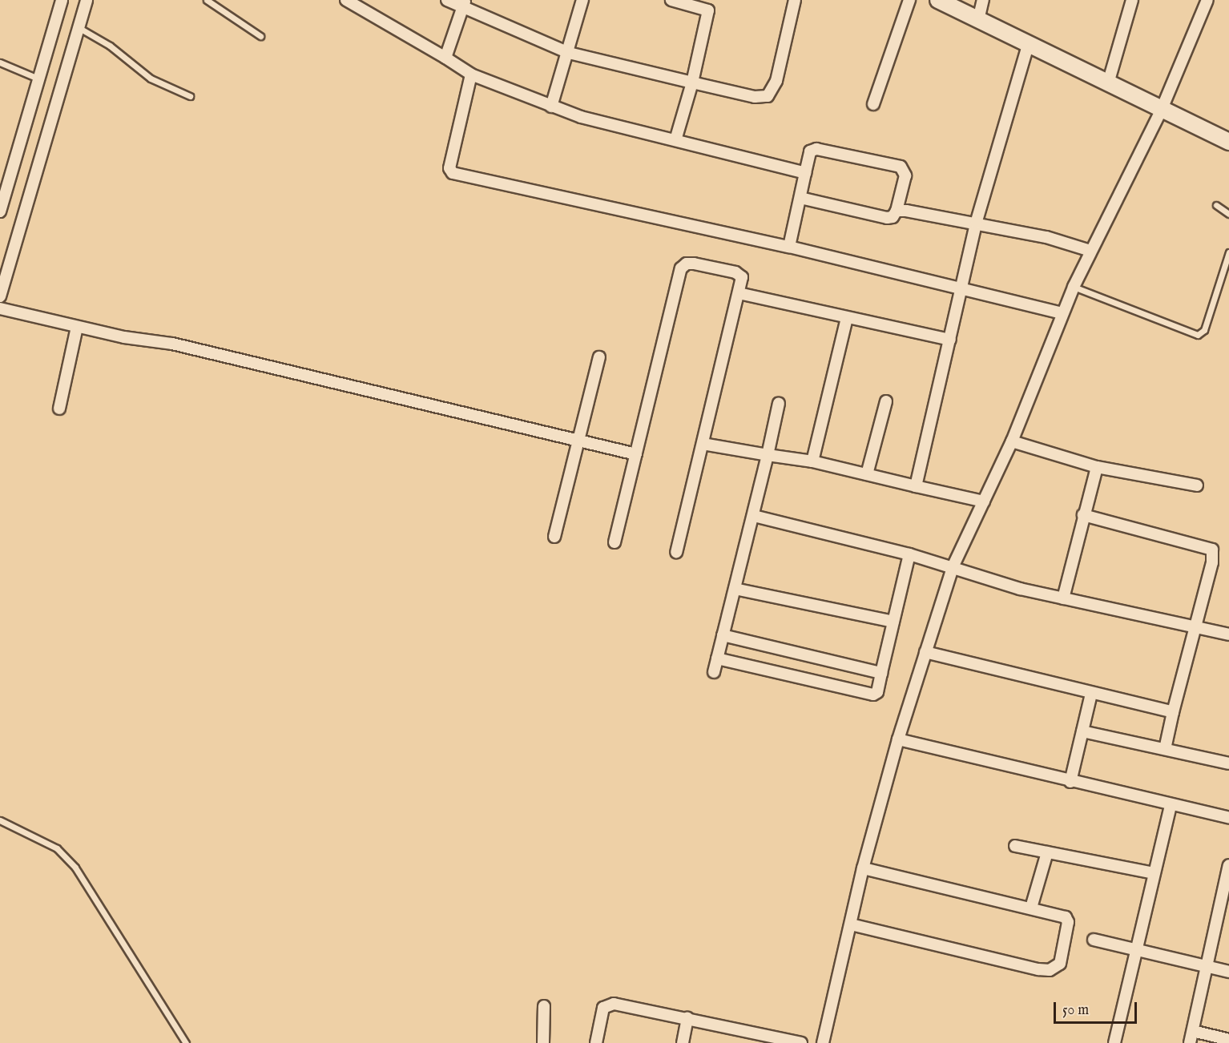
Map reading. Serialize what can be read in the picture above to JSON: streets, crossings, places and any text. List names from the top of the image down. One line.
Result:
{"scale_bar":"50 m"}
